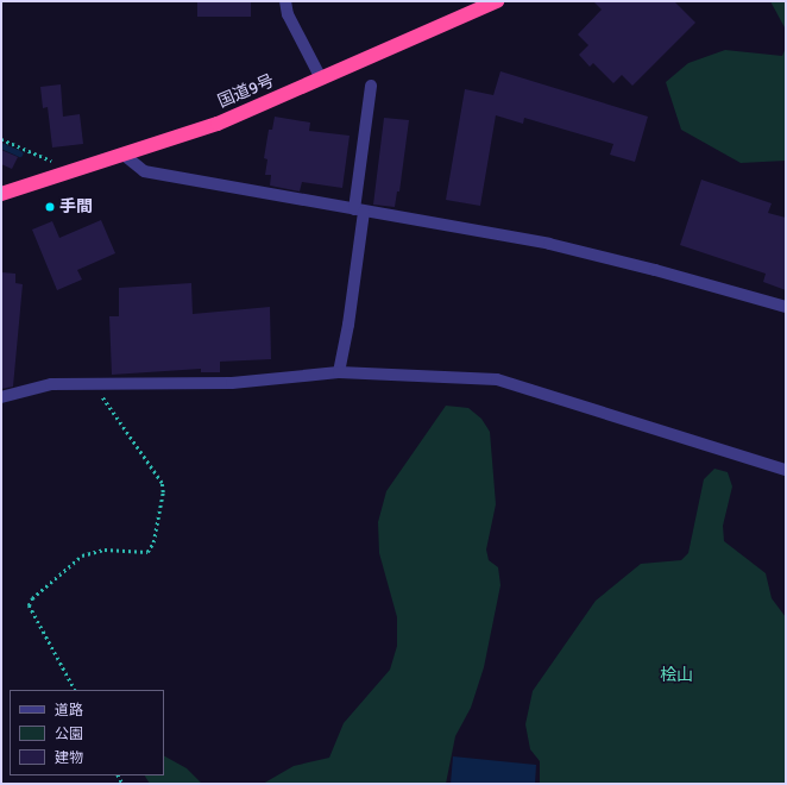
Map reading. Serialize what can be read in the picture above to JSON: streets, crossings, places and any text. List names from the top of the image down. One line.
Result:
{"streets":{"highway":["国道9号"]},"parks":["桧山"],"places":["手間"],"legend":["道路","公園","建物"]}
